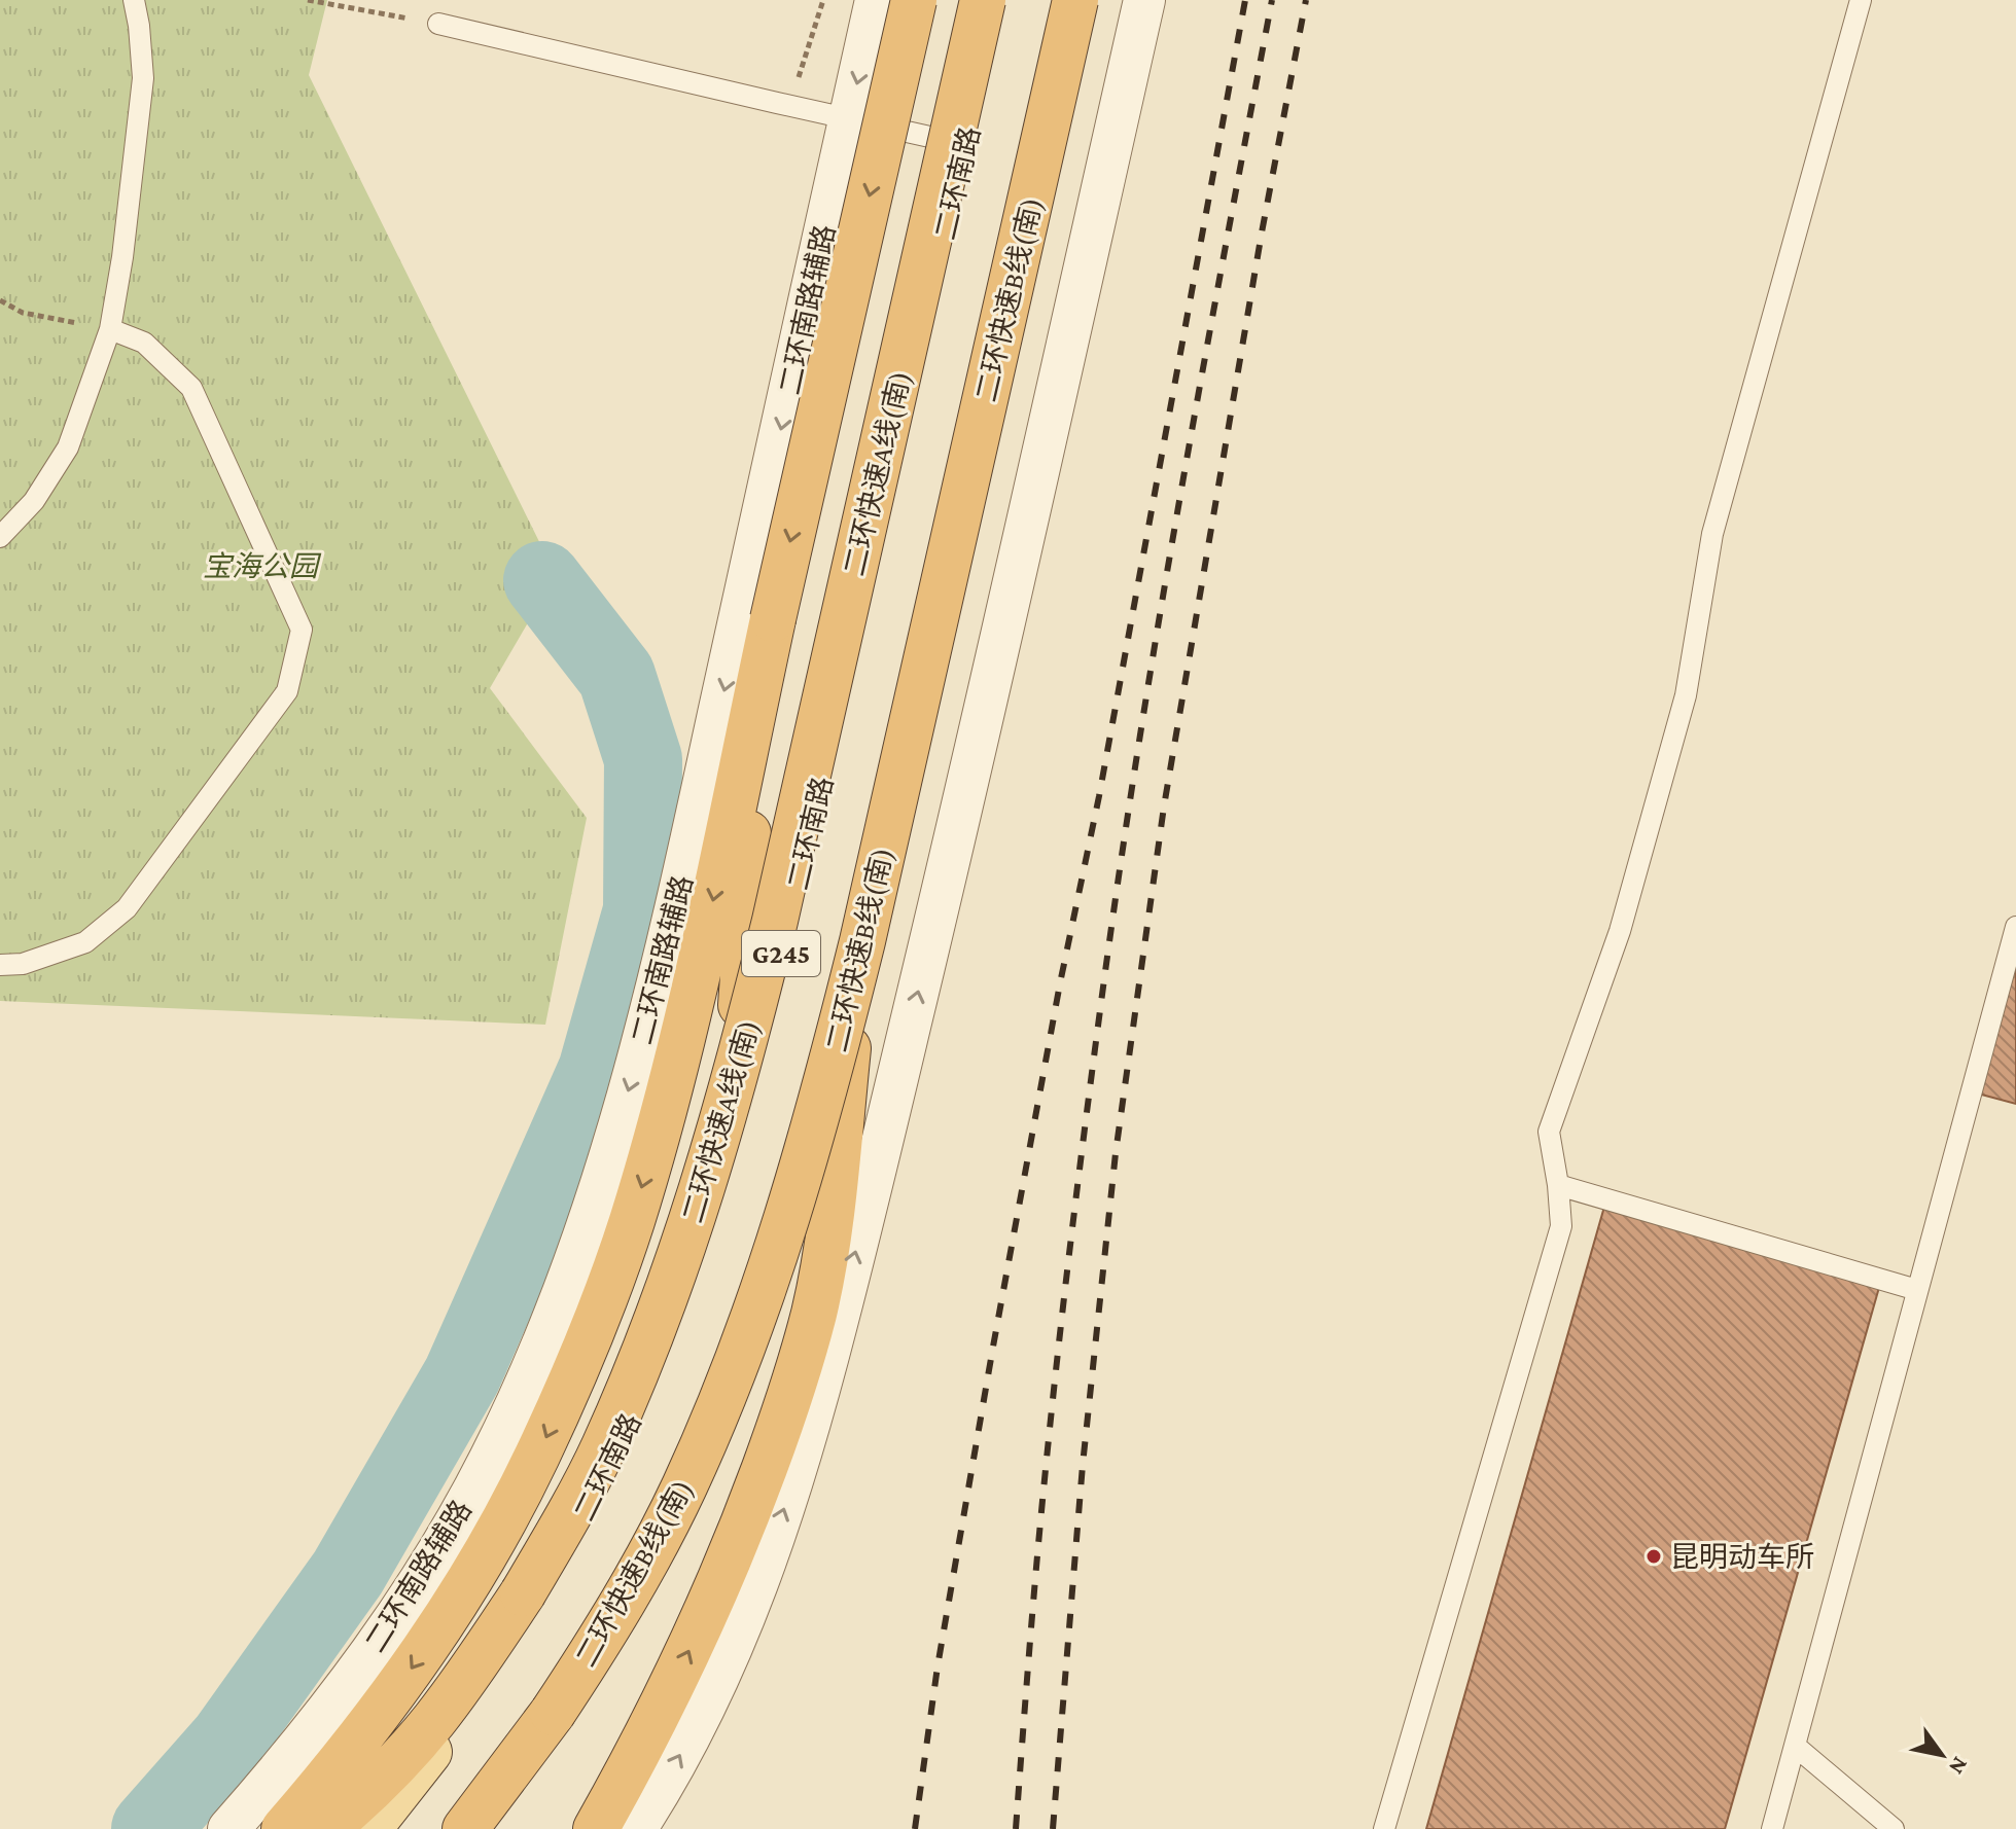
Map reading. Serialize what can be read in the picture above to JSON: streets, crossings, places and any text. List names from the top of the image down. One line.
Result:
{"streets":{"highway":["二环快速B线(南)","二环快速A线(南)"],"main road":["二环南路","G245"],"street":["二环南路辅路"]},"parks":["宝海公园"],"places":["昆明动车所"],"north":"bottom right"}
